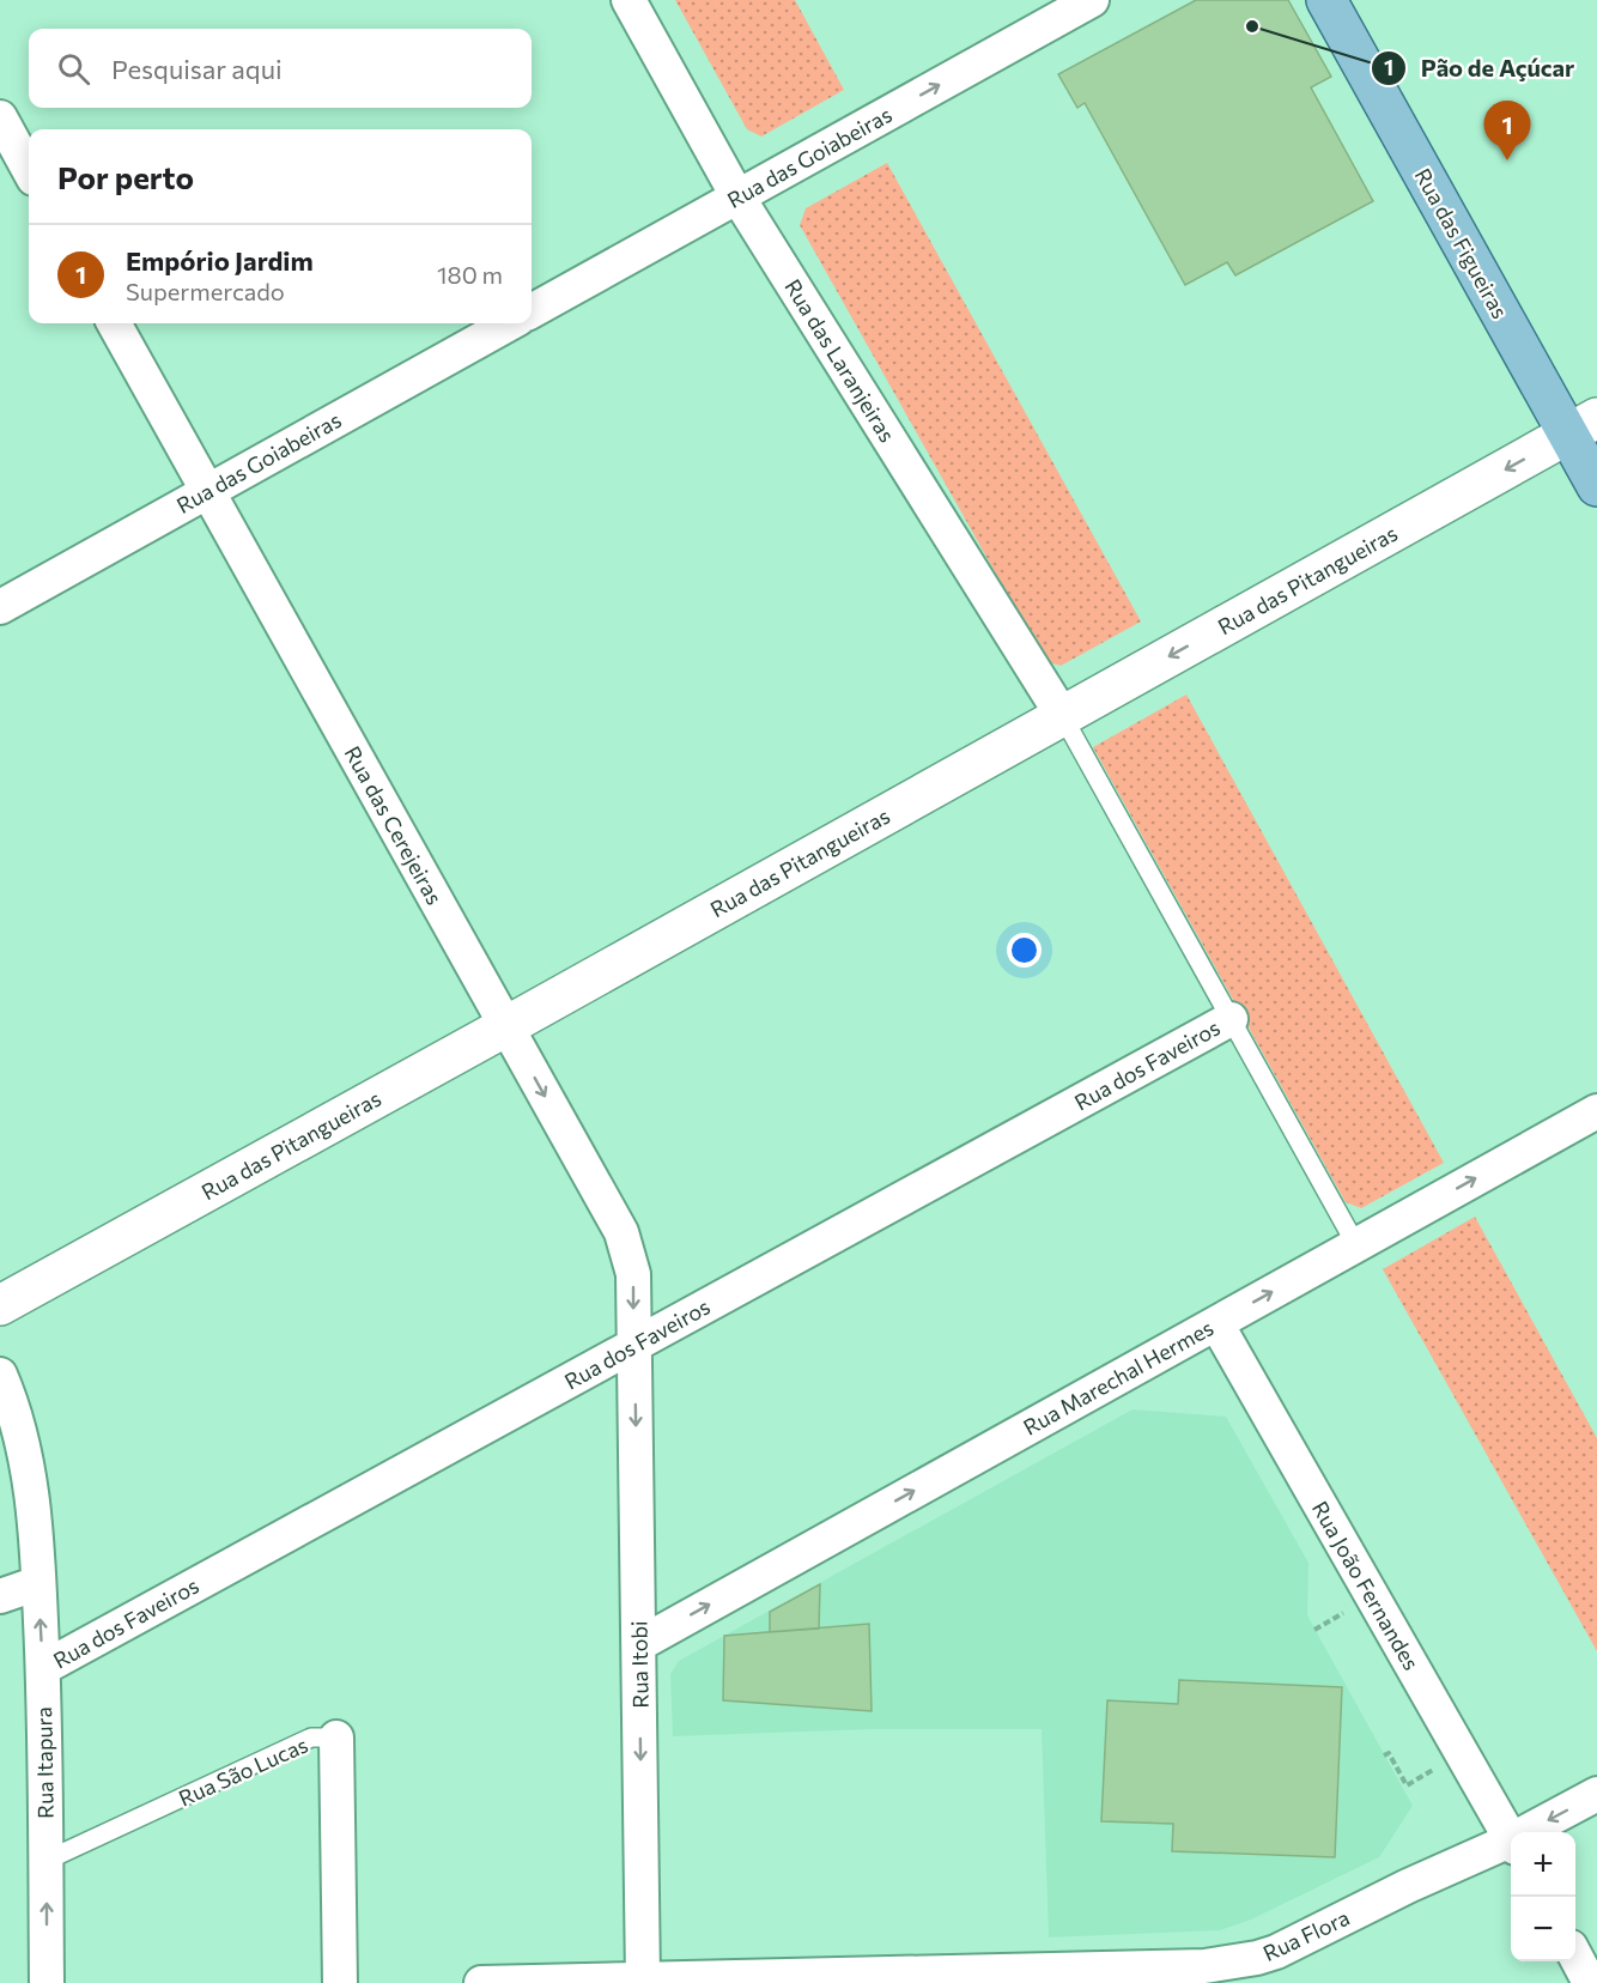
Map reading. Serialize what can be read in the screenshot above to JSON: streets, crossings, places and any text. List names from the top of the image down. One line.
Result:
{"streets":{"main road":["Rua das Figueiras"],"street":["Rua das Goiabeiras","Rua das Laranjeiras","Rua das Pitangueiras","Rua das Cerejeiras","Rua dos Faveiros","Rua Marechal Hermes","Rua João Fernandes","Rua Itobi","Rua Itapura","Rua São Lucas","Rua Flora"]},"crossings":[["Rua das Goiabeiras","Rua das Laranjeiras"],["Rua das Goiabeiras","Rua das Cerejeiras"],["Rua das Figueiras","Rua das Pitangueiras"],["Rua das Laranjeiras","Rua das Pitangueiras"],["Rua das Pitangueiras","Rua das Cerejeiras"],["Rua das Cerejeiras","Rua dos Faveiros"],["Rua das Cerejeiras","Rua Itobi"],["Rua dos Faveiros","Rua Itobi"],["Rua dos Faveiros","Rua Itapura"],["Rua Marechal Hermes","Rua João Fernandes"],["Rua Marechal Hermes","Rua Itobi"],["Rua Itobi","Rua Flora"],["Rua Itapura","Rua São Lucas"]],"one_way":["Rua Marechal Hermes","Rua Itobi"],"places":["Pão de Açúcar"],"page":{"search":"Pesquisar aqui","pins":"1","heading":"Por perto","list":[{"mark":"1","name":"Empório Jardim","note":"Supermercado","value":"180 m"}],"map_buttons":["+","−"]}}
